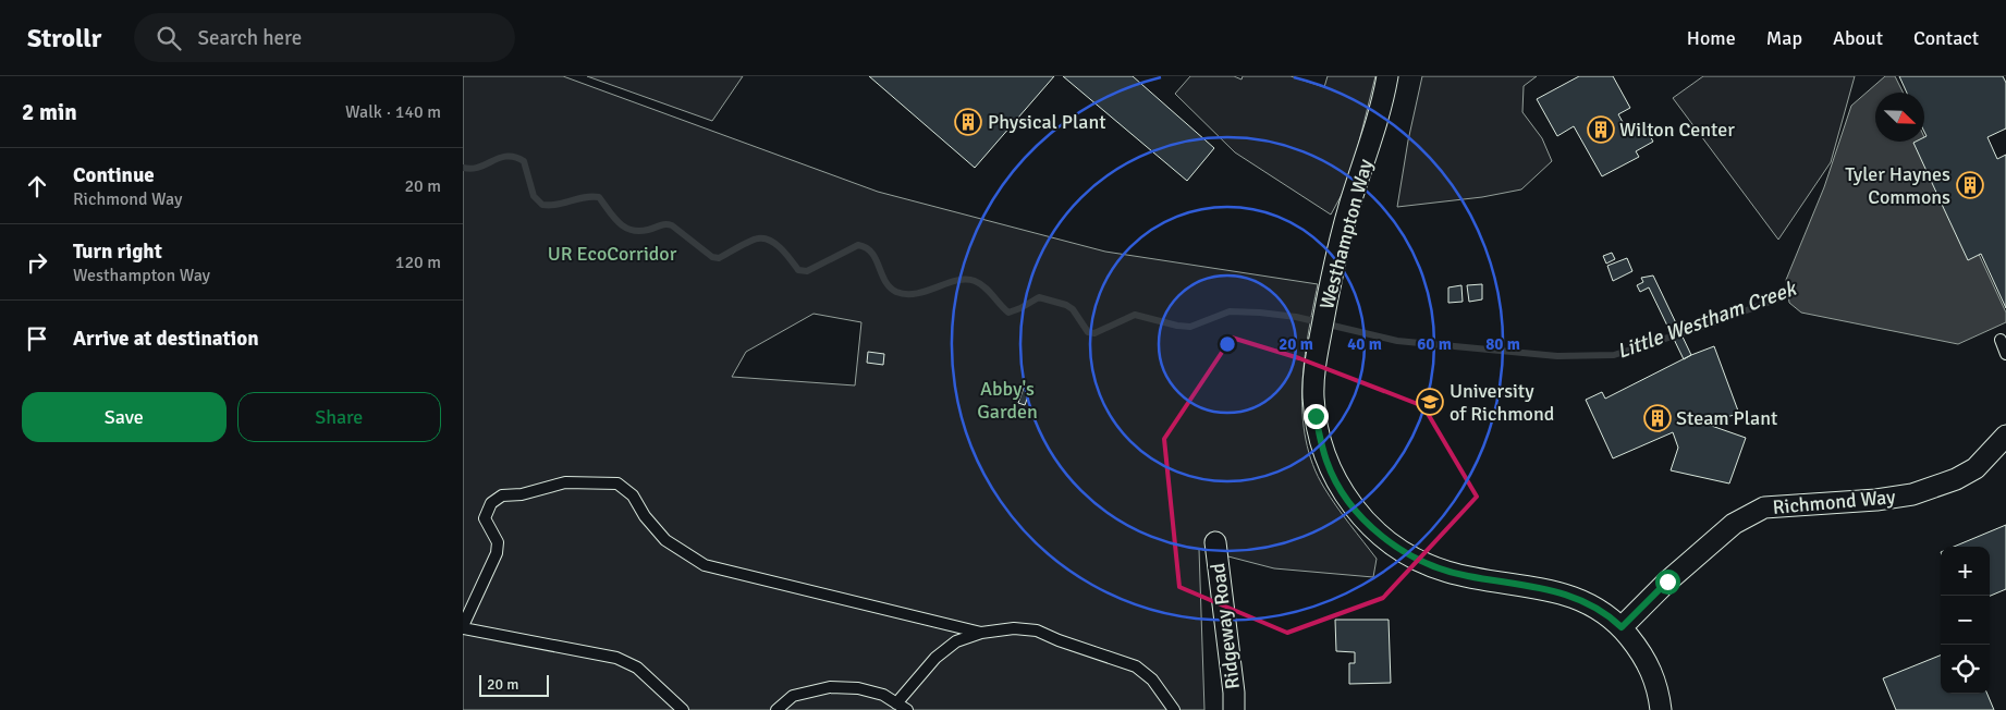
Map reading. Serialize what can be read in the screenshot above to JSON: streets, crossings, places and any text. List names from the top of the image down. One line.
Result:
{"streets":{"street":["Westhampton Way","Richmond Way","Ridgeway Road"]},"crossings":[["Westhampton Way","Richmond Way"]],"water":["Little Westham Creek"],"parks":["UR EcoCorridor","Abby's Garden"],"places":{"building":["Physical Plant","Wilton Center","Tyler Haynes Commons","Steam Plant"],"school or university":["University of Richmond"]},"scale_bar":"20 m","north":"bottom right","page":{"header":"Strollr","search":"Search here","nav":["Home","Map","About","Contact"],"heading":["2 min","Walk · 140 m"],"list":[["Continue","Richmond Way","20 m"],["Turn right","Westhampton Way","120 m"],"Arrive at destination"],"buttons":["Save","Share"],"map_buttons":["+","−"],"scale":"20 m"},"rings":["20 m","40 m","60 m","80 m"]}
